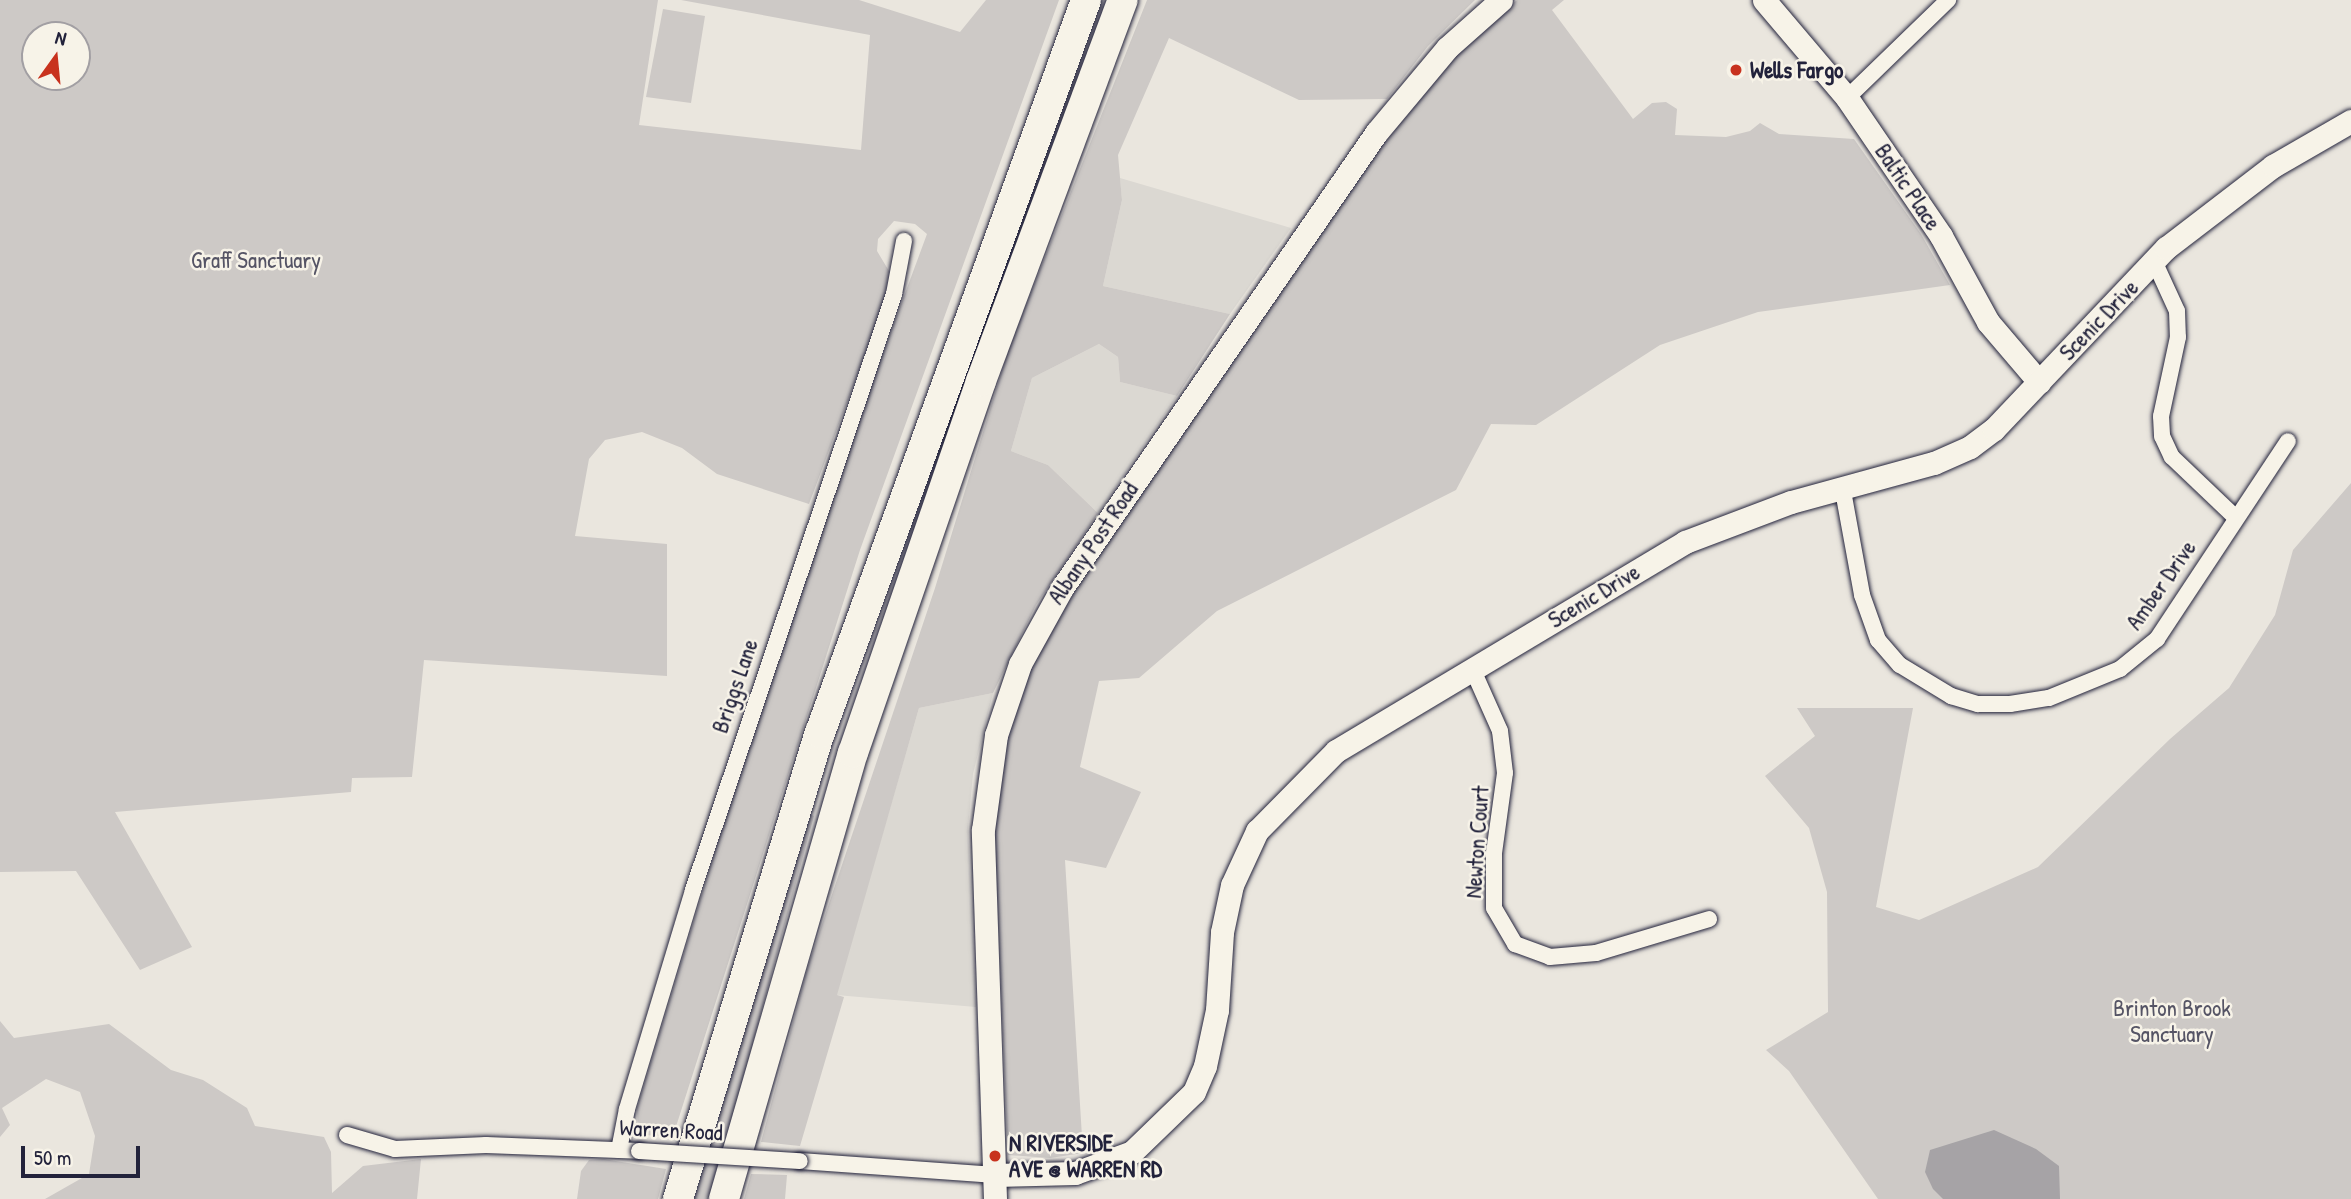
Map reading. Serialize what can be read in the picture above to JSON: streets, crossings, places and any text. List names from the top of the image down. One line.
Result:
{"streets":{"street":["Baltic Place","Scenic Drive","Albany Post Road","Amber Drive","Briggs Lane","Newton Court","Warren Road"]},"crossings":[["Baltic Place","Scenic Drive"],["Scenic Drive","Albany Post Road"],["Scenic Drive","Amber Drive"],["Scenic Drive","Newton Court"],["Scenic Drive","Warren Road"],["Albany Post Road","Warren Road"],["Briggs Lane","Warren Road"]],"parks":["Graff Sanctuary","Brinton Brook Sanctuary"],"places":["Wells Fargo","N RIVERSIDE AVE @ WARREN RD"],"scale_bar":"50 m","north":"top"}
